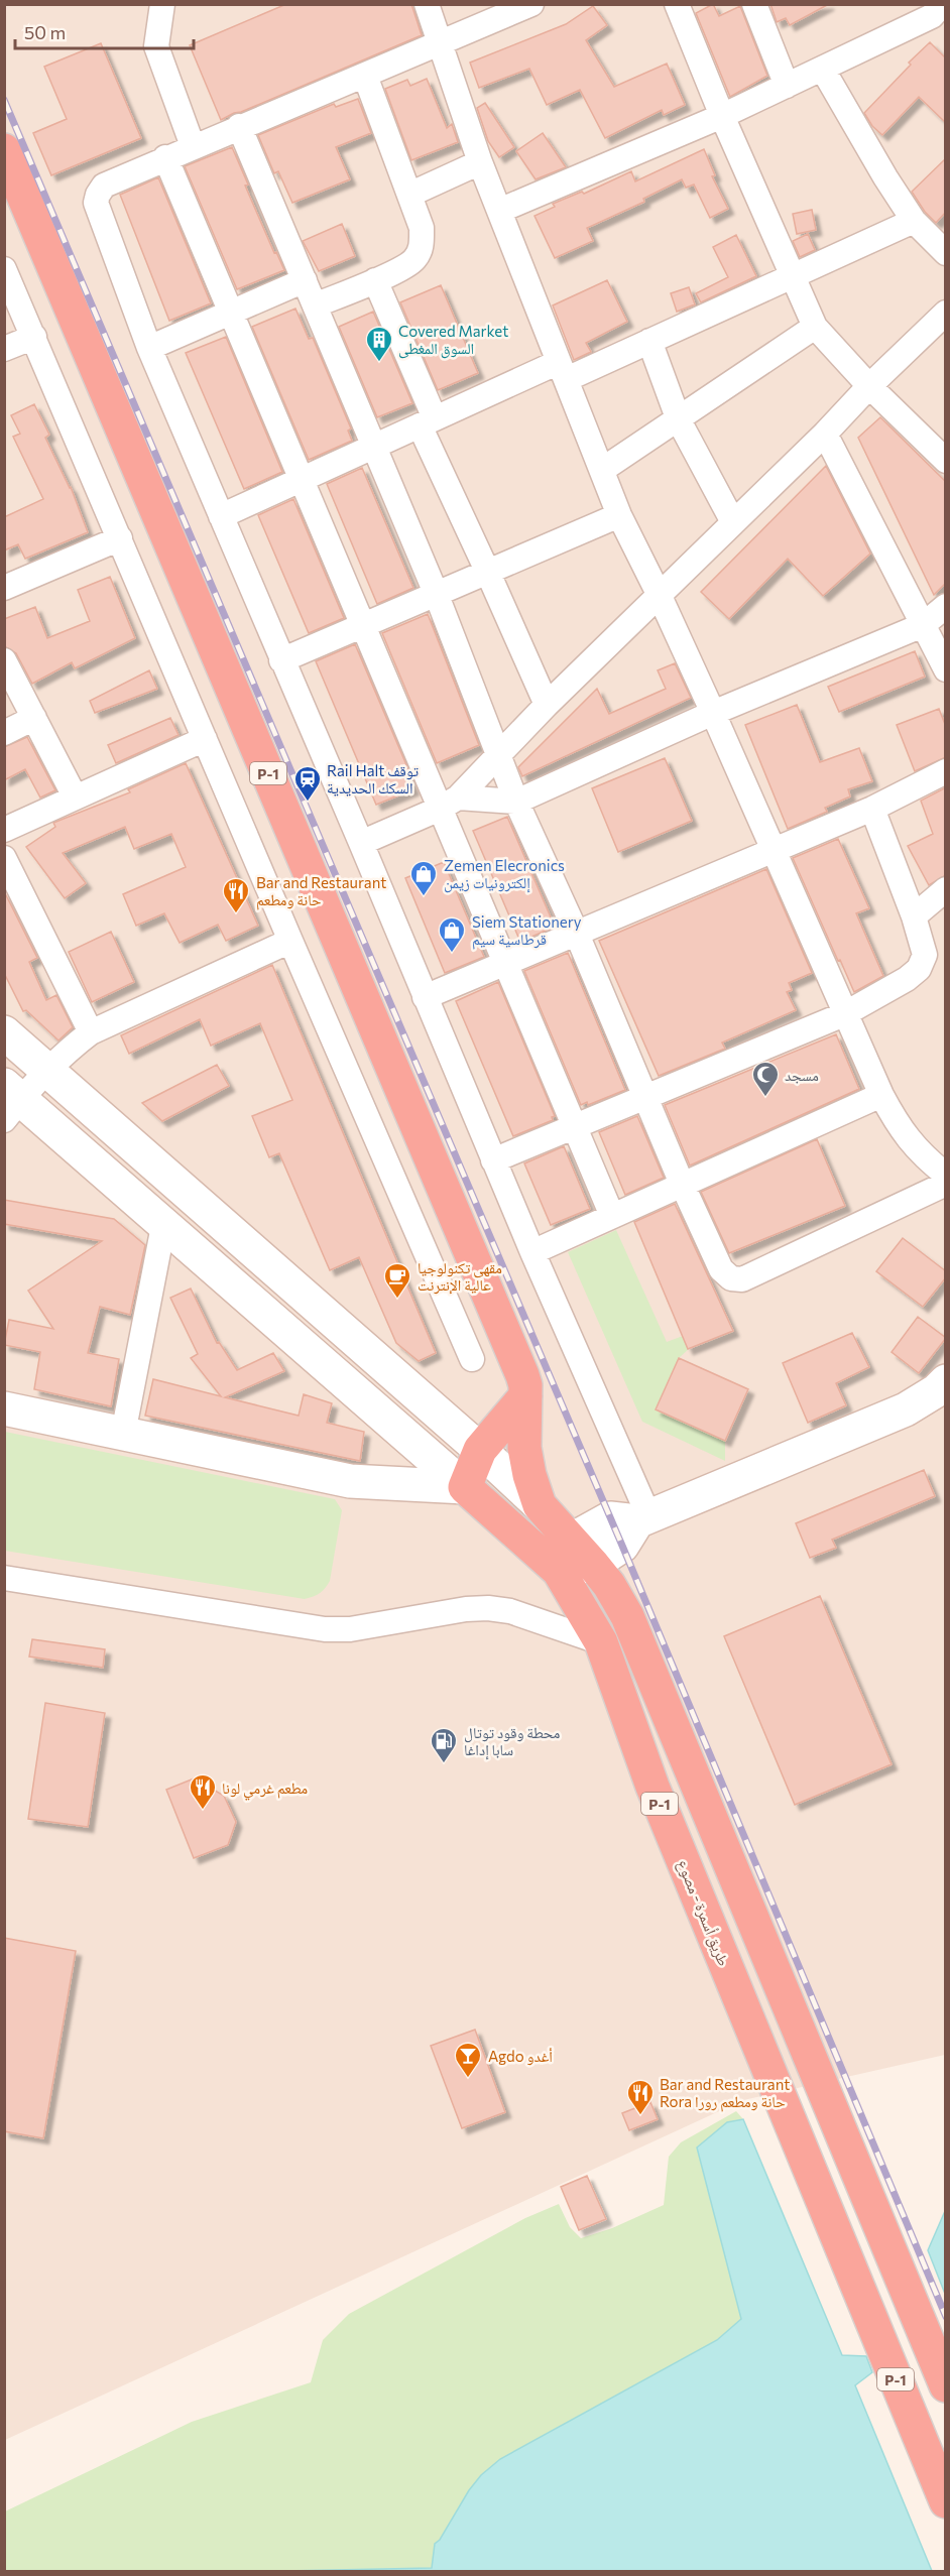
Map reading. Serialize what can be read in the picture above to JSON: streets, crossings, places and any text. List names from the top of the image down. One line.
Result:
{"streets":{"highway":["P-1","طريق أسمرة - مصوع"]},"places":{"building":["Covered Market السوق المغطى"],"station":["Rail Halt توقف السكك الحديدية"],"shop":["Zemen Elecronics إلكترونيات زيمن","Siem Stationery قرطاسية سيم"],"restaurant":["Bar and Restaurant حانة ومطعم","مطعم غرمي لونا","Bar and Restaurant Rora حانة ومطعم رورا"],"mosque":["مسجد"],"cafe":["مقهى تكنولوجيا عالية الإنترنت"],"fuel station":["محطة وقود توتال سابا إداغا"],"bar":["Agdo أغدو"]},"scale_bar":"50 m"}
